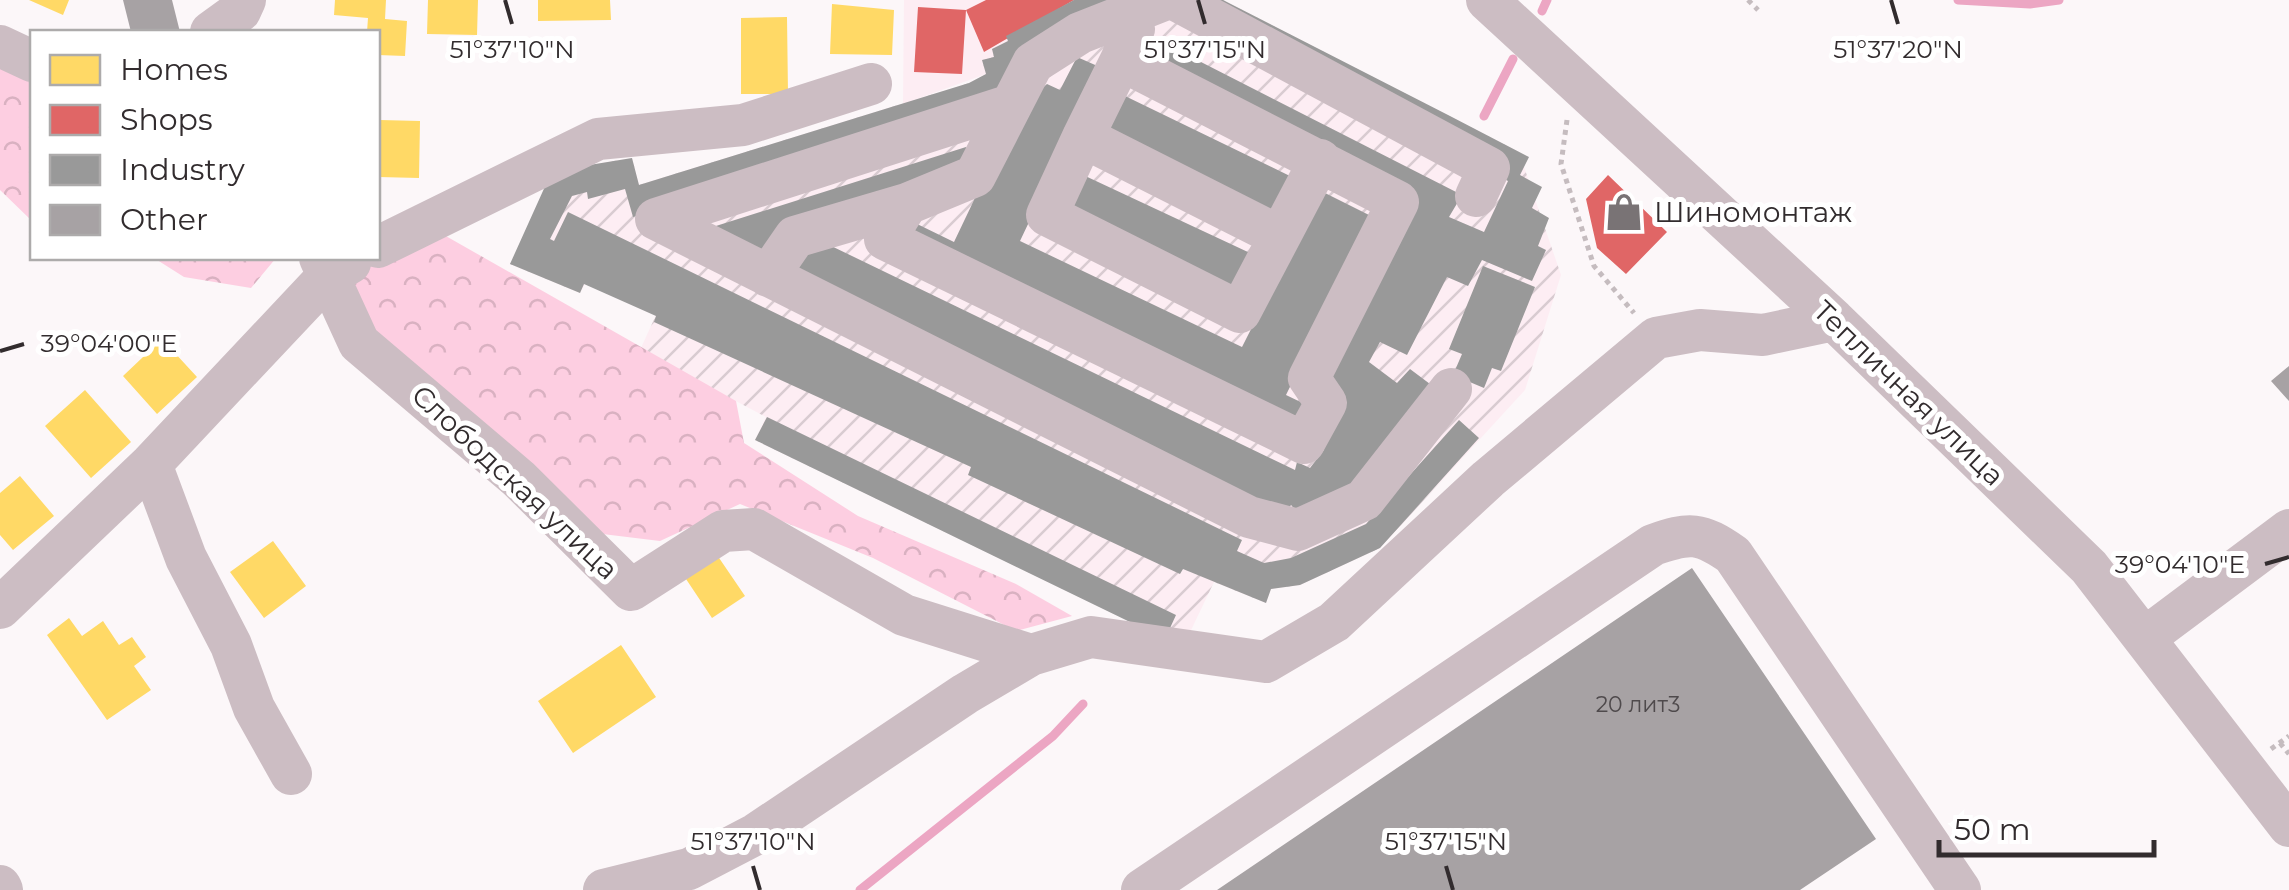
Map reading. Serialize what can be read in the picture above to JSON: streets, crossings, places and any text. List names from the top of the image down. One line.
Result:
{"streets":{"street":["Тепличная улица","Слободская улица"]},"places":{"shop":["Шиномонтаж"]},"house_numbers":["20 лит3"],"legend":["Homes","Shops","Industry","Other"],"scale_bar":"50 m","coordinates":["51°37'10\"N","51°37'15\"N","51°37'20\"N","39°04'00\"E","39°04'10\"E"]}
